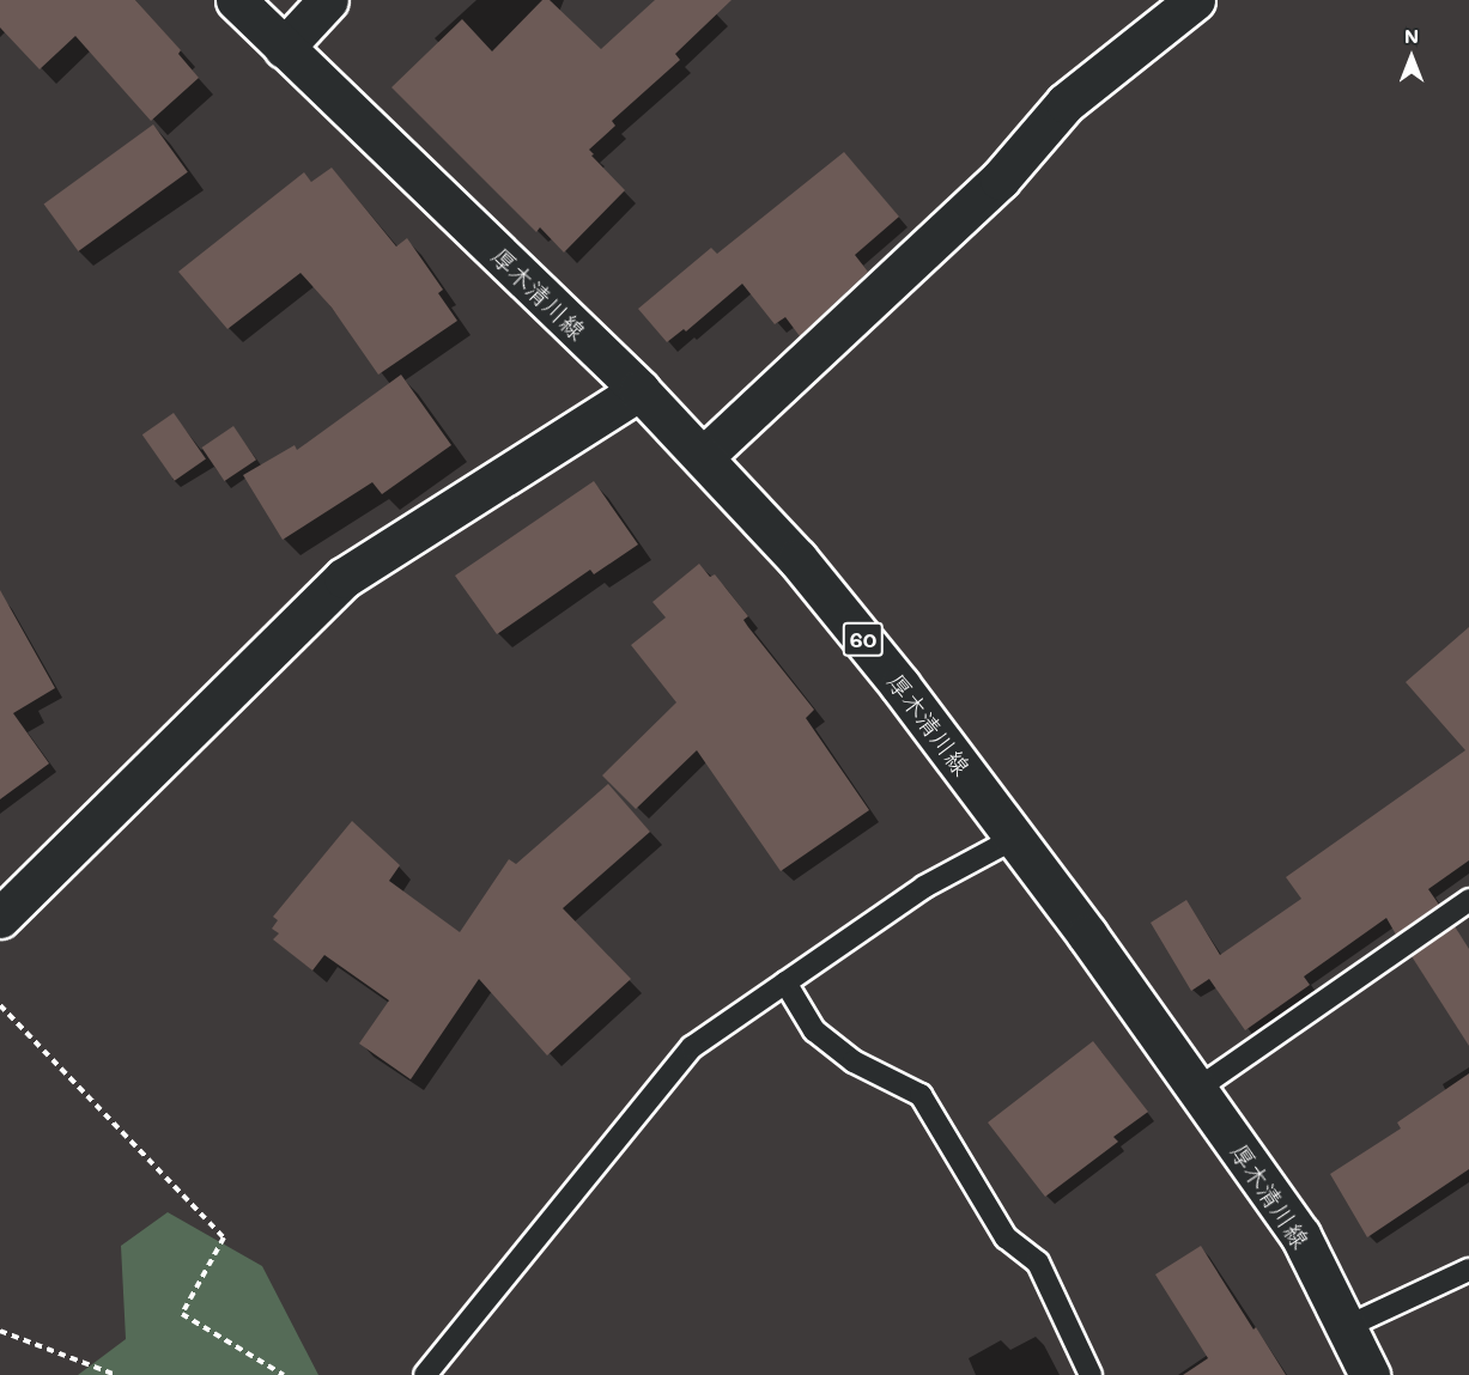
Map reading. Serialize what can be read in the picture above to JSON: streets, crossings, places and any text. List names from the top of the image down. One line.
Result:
{"streets":{"main road":["厚木清川線","60"]},"north":"top"}
